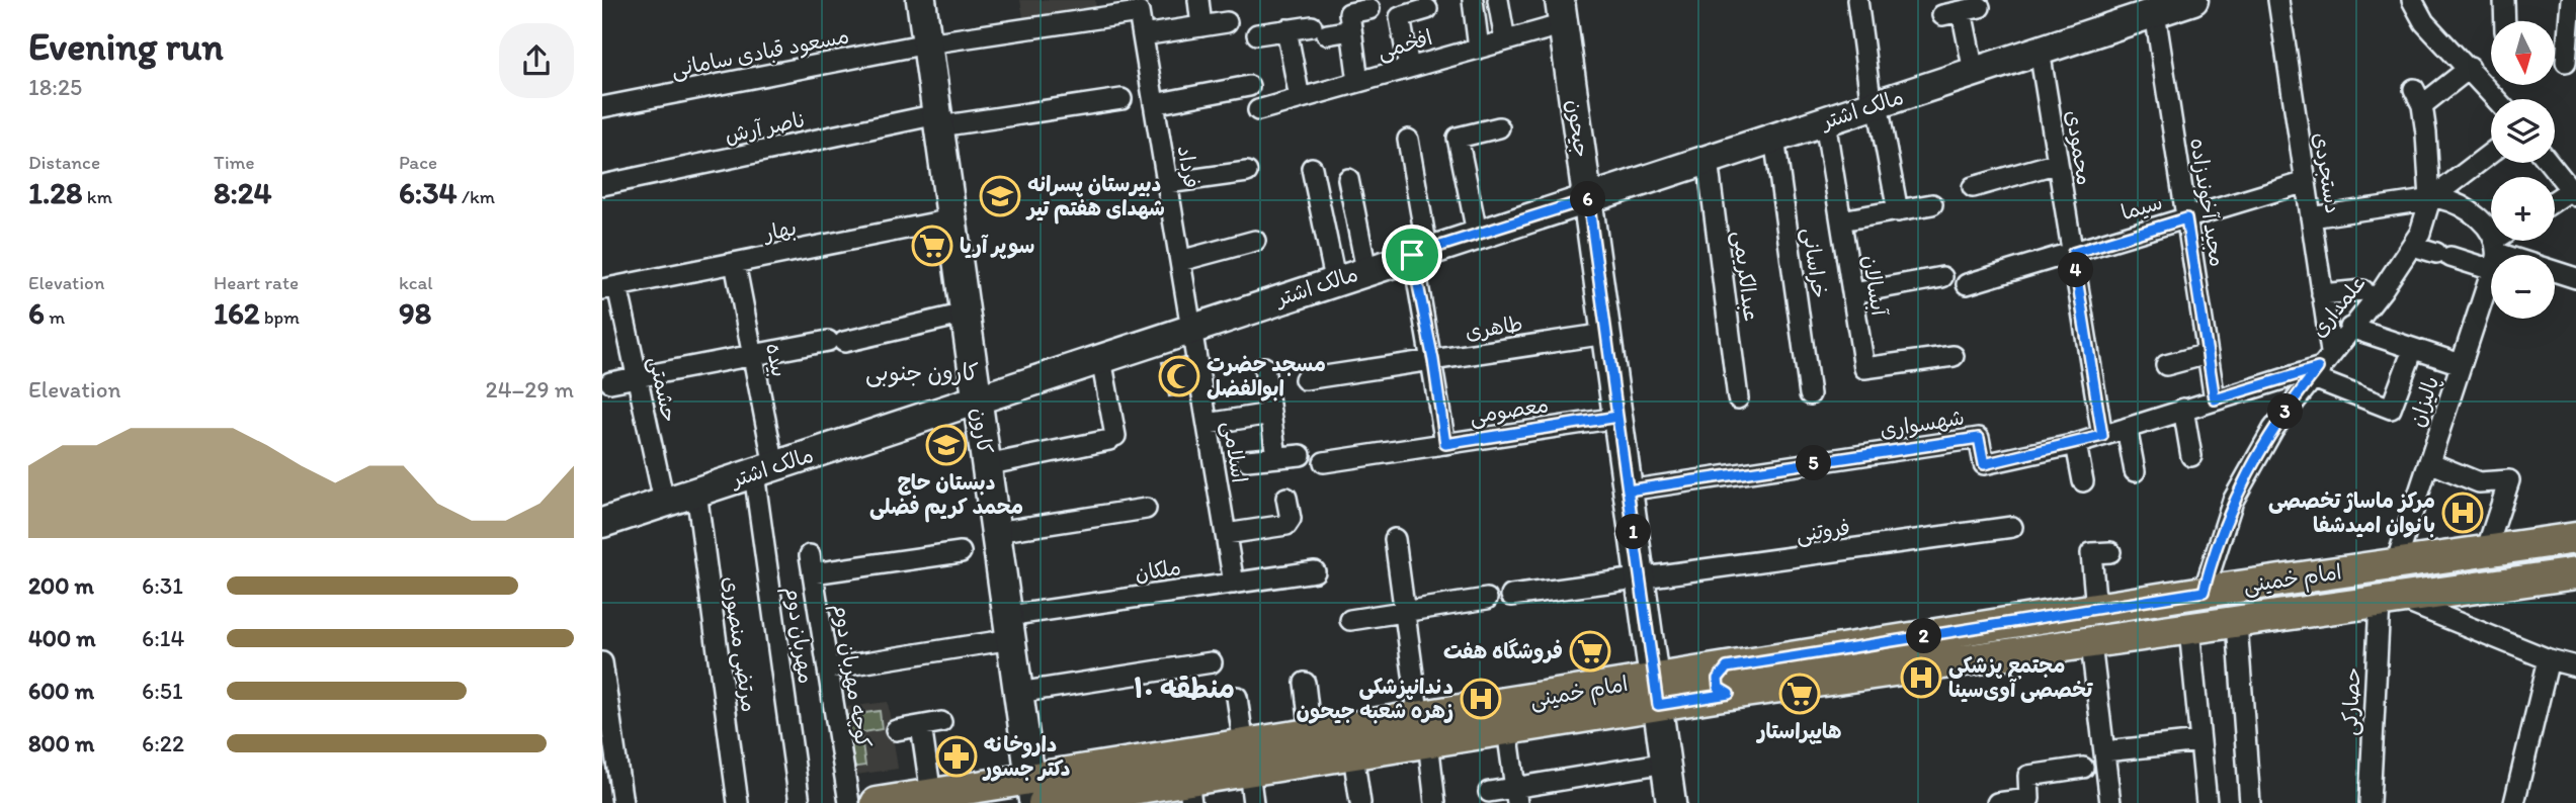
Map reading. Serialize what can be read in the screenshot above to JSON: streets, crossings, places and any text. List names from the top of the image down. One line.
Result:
{"streets":{"main road":["مالک اشتر","جیحون","کارون","امام خمینی"],"street":["افخمی","مسعود قبادی سامانی","ناصر آرش","محمودی","فرداد","دستجردی","مجید آخوندزاده","سیما","بهار","خراسانی","عبدالکریمی","آبسالان","علمداری","طاهری","بیده","حشمتی","پالیزان","معصومی","شهسواری","اسلامی","فروتنی","ملکان","مهربان دوم","مرتضی منصوری","کوچه مهربان دوم","حصارکی"]},"crossings":[["افخمی","جیحون"],["مسعود قبادی سامانی","فرداد"],["مسعود قبادی سامانی","کارون"],["مالک اشتر","جیحون"],["مالک اشتر","محمودی"],["مالک اشتر","فرداد"],["مالک اشتر","مجید آخوندزاده"],["مالک اشتر","خراسانی"],["مالک اشتر","عبدالکریمی"],["مالک اشتر","آبسالان"],["مالک اشتر","بیده"],["مالک اشتر","حشمتی"],["مالک اشتر","کارون"],["مالک اشتر","اسلامی"],["مالک اشتر","مهربان دوم"],["مالک اشتر","مرتضی منصوری"],["ناصر آرش","کارون"],["جیحون","طاهری"],["جیحون","معصومی"],["جیحون","شهسواری"],["جیحون","فروتنی"],["جیحون","امام خمینی"],["محمودی","سیما"],["محمودی","شهسواری"],["فرداد","اسلامی"],["دستجردی","سیما"],["دستجردی","علمداری"],["مجید آخوندزاده","سیما"],["مجید آخوندزاده","شهسواری"],["بهار","بیده"],["بهار","حشمتی"],["بهار","کارون"],["علمداری","شهسواری"],["علمداری","امام خمینی"],["بیده","مهربان دوم"],["پالیزان","امام خمینی"],["کارون","ملکان"],["کارون","امام خمینی"],["اسلامی","ملکان"],["ملکان","کوچه مهربان دوم"],["امام خمینی","حصارکی"]],"districts":["کارون جنوبی","منطقه ۱۰"],"places":{"school or university":["دبیرستان پسرانه شهدای هفتم تیر","دبستان حاج محمد کریم فضلی"],"supermarket":["سوپر آریا","فروشگاه هفت","هایپراستار"],"mosque":["مسجد حضرت ابوالفضل"],"hospital":["مرکز ماساژ تخصصی بانوان امیدشفا","مجتمع پزشکی تخصصی آوی‌سینا","دندانپزشکی زهره شعبه جیحون"],"pharmacy":["داروخانه دکتر جسور"]},"north":"bottom","page":{"heading":["Evening run","18:25"],"map_buttons":["+","−"],"stats":[["Distance","1.28 km"],["Time","8:24"],["Pace","6:34 /km"],["Elevation","6 m"],["Heart rate","162 bpm"],["kcal","98"]],"pins":["6","4","3","5","1","2"],"chart":["Elevation","24–29 m"],"list":[{"name":"200 m","note":"6:31"},{"name":"400 m","note":"6:14"},{"name":"600 m","note":"6:51"},{"name":"800 m","note":"6:22"}]}}
